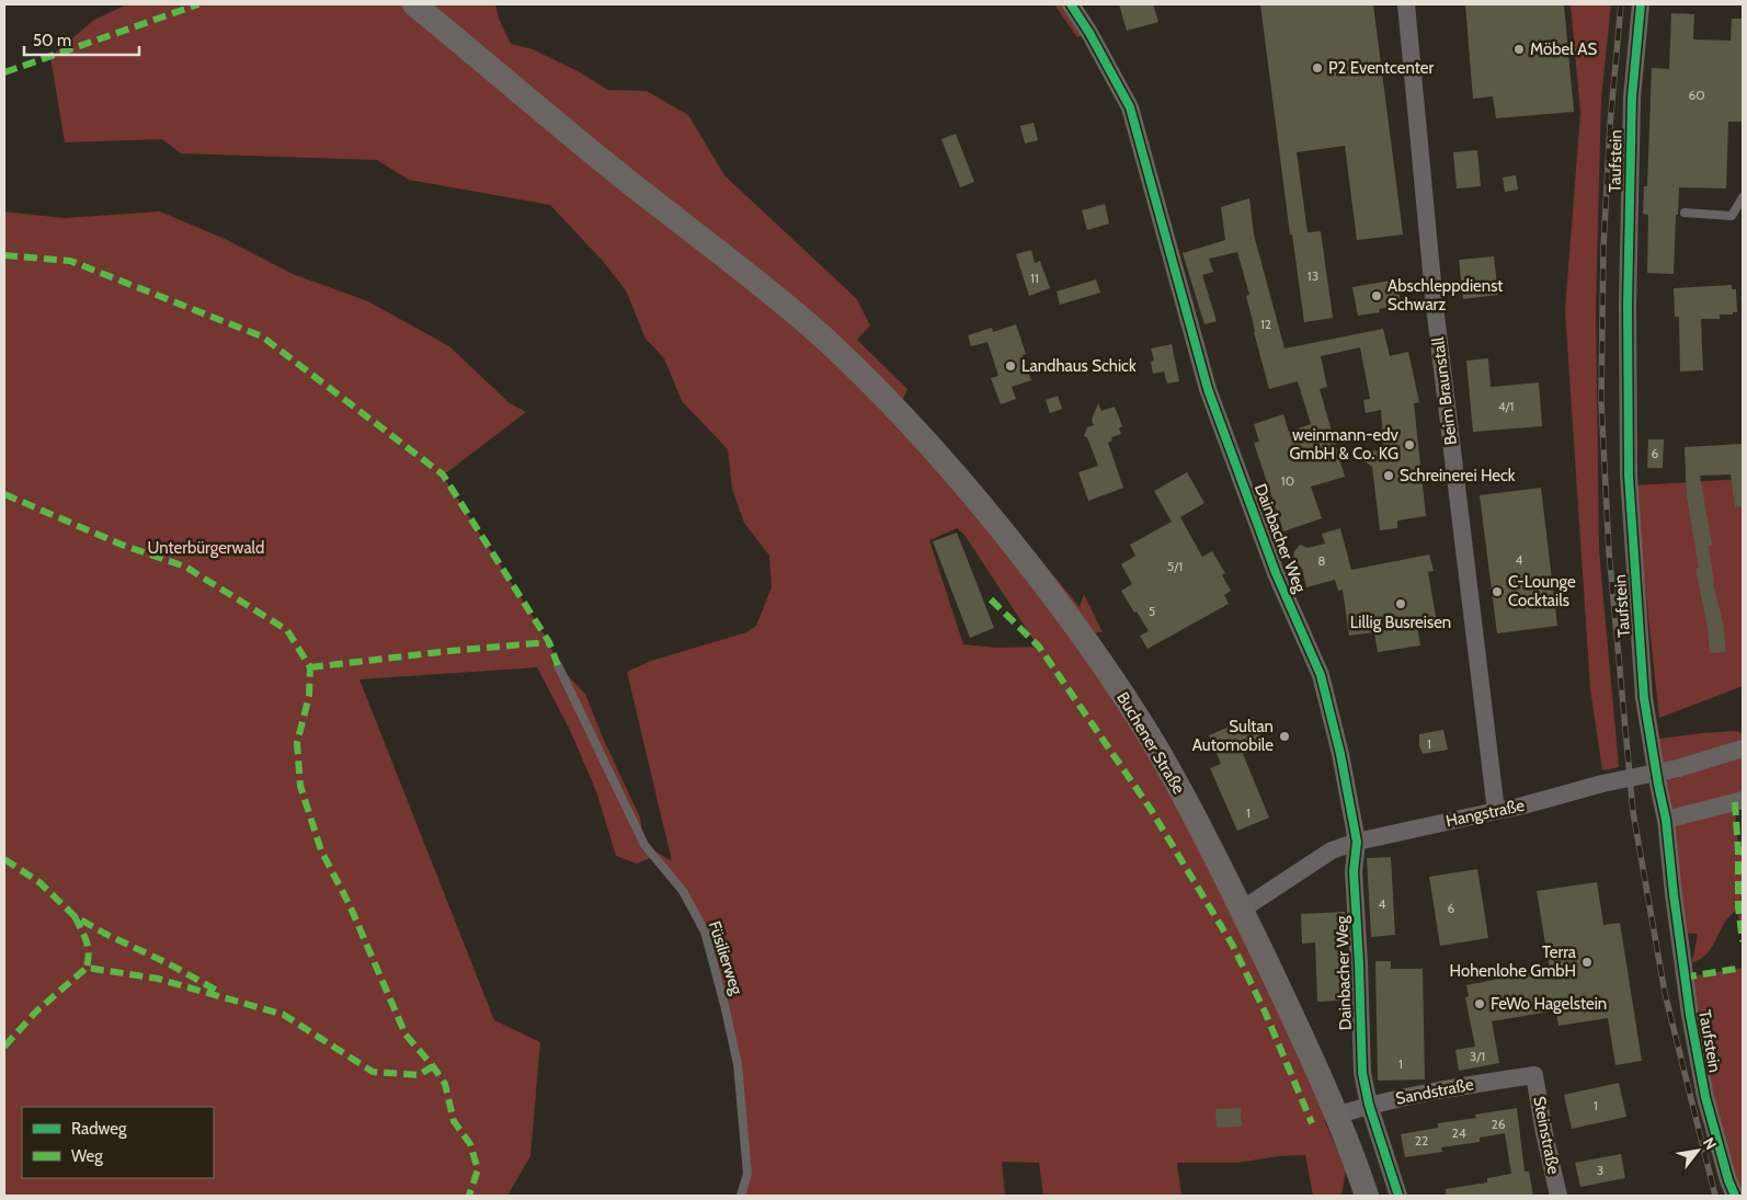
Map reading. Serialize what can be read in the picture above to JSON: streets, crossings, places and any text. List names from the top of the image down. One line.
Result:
{"streets":{"main road":["Buchener Straße"],"street":["Taufstein","Beim Braunstall","Dainbacher Weg","Hangstraße","Sandstraße","Steinstraße"],"lane":["Füsilierweg"]},"crossings":[["Beim Braunstall","Hangstraße"],["Dainbacher Weg","Hangstraße"],["Dainbacher Weg","Sandstraße"],["Buchener Straße","Hangstraße"],["Buchener Straße","Sandstraße"],["Sandstraße","Steinstraße"]],"parks":["Unterbürgerwald"],"places":["Möbel AS","P2 Eventcenter","Abschleppdienst Schwarz","Landhaus Schick","weinmann-edv GmbH & Co. KG","Schreinerei Heck","C-Lounge Cocktails","Lillig Busreisen","Sultan Automobile","Terra Hohenlohe GmbH","FeWo Hagelstein"],"house_numbers":["60","13","11","12","4/1","6","10","4","8","5/1","5","1","1","4","6","3/1","1","1","26","24","22","3"],"legend":["Radweg","Weg"],"scale_bar":"50 m","north":"top right"}
